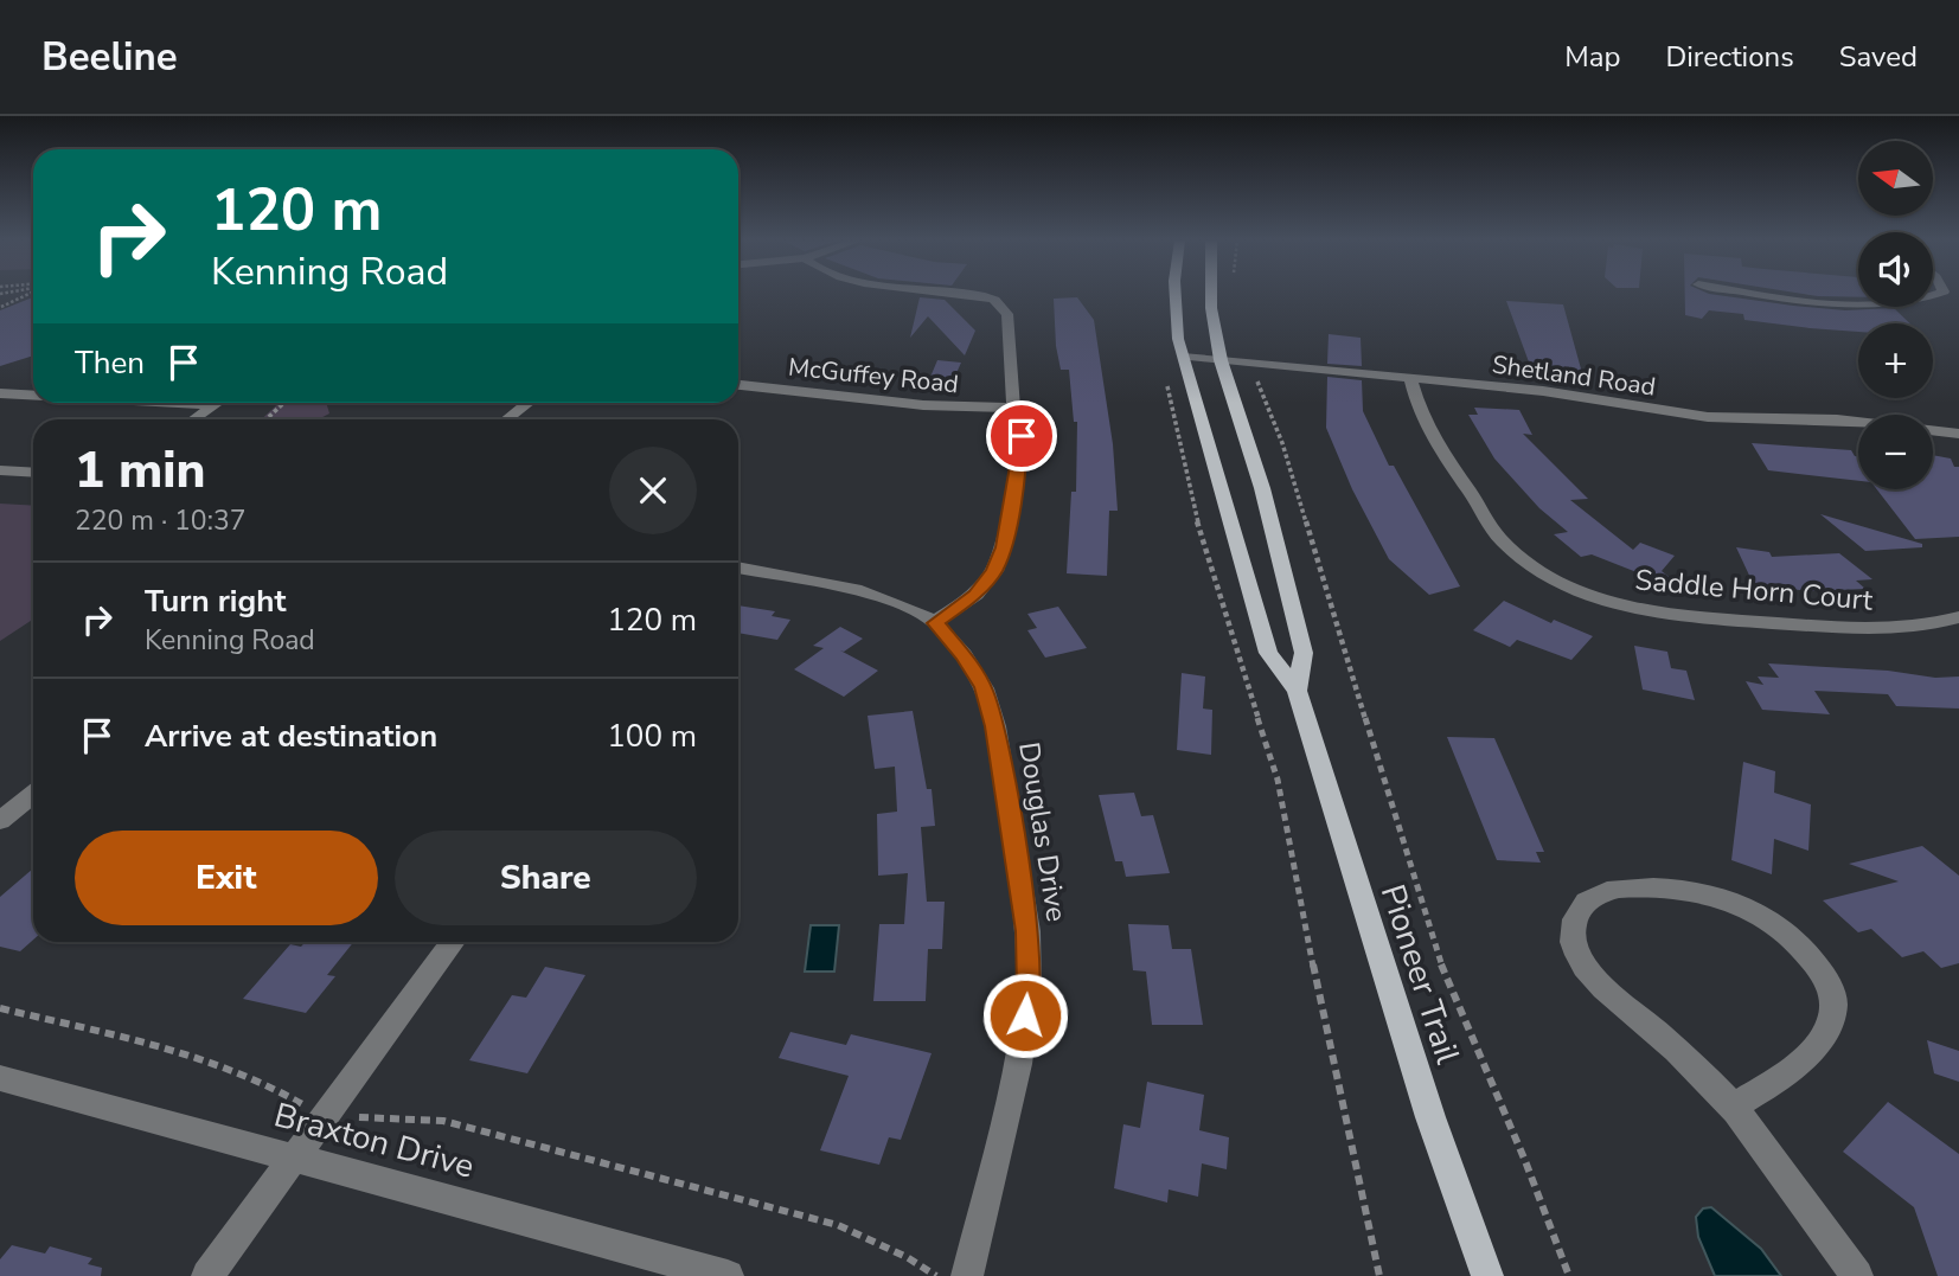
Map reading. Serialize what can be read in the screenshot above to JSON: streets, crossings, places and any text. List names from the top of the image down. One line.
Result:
{"streets":{"main road":["Pioneer Trail"],"street":["McGuffey Road","Shetland Road","Saddle Horn Court","Douglas Drive","Braxton Drive"]},"crossings":[["Shetland Road","Saddle Horn Court"],["Shetland Road","Pioneer Trail"]],"north":"left","page":{"header":"Beeline","nav":["Map","Directions","Saved"],"map_buttons":["+","−"],"turn":["120 m","Kenning Road"],"then":"Then","heading":["1 min","220 m · 10:37"],"list":[{"name":"Turn right","note":"Kenning Road","value":"120 m"},{"name":"Arrive at destination","value":"100 m"}],"buttons":["Exit","Share"]}}
